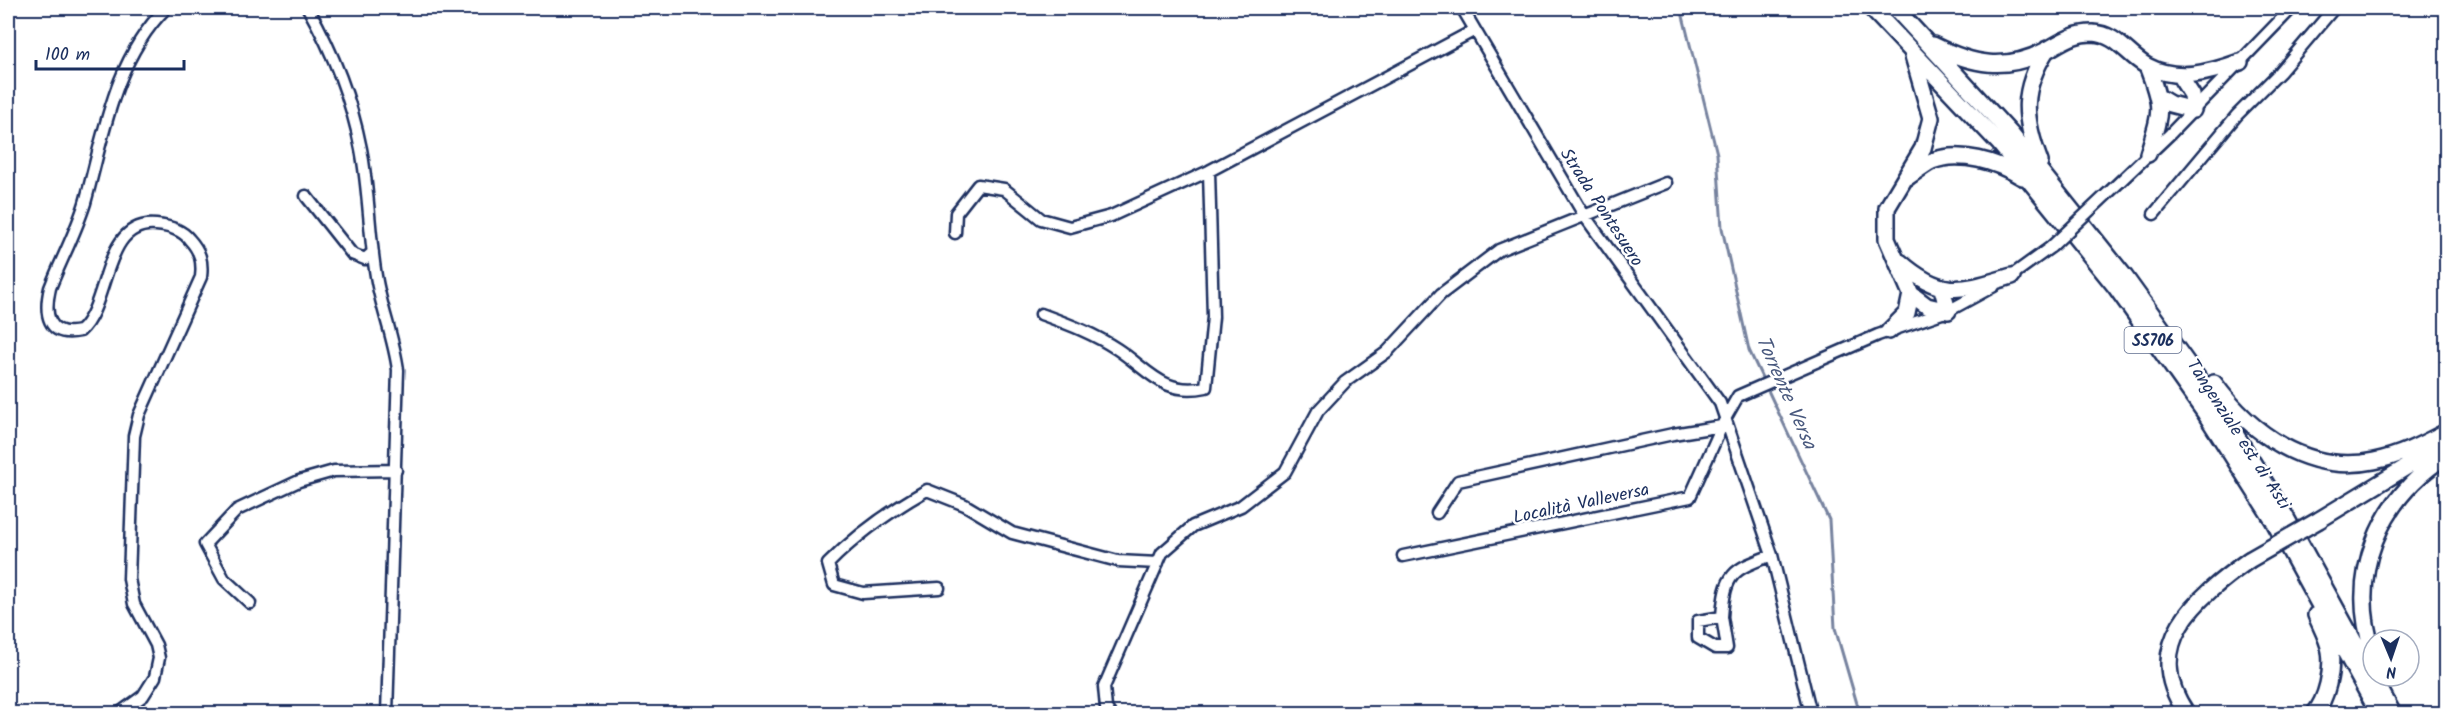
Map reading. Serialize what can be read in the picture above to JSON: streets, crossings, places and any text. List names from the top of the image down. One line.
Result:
{"streets":{"highway":["SS706","Tangenziale est di Asti"],"street":["Strada Pontesuero","Località Valleversa"]},"crossings":[["Strada Pontesuero","Località Valleversa"]],"water":["Torrente Versa"],"scale_bar":"100 m","north":"bottom"}
